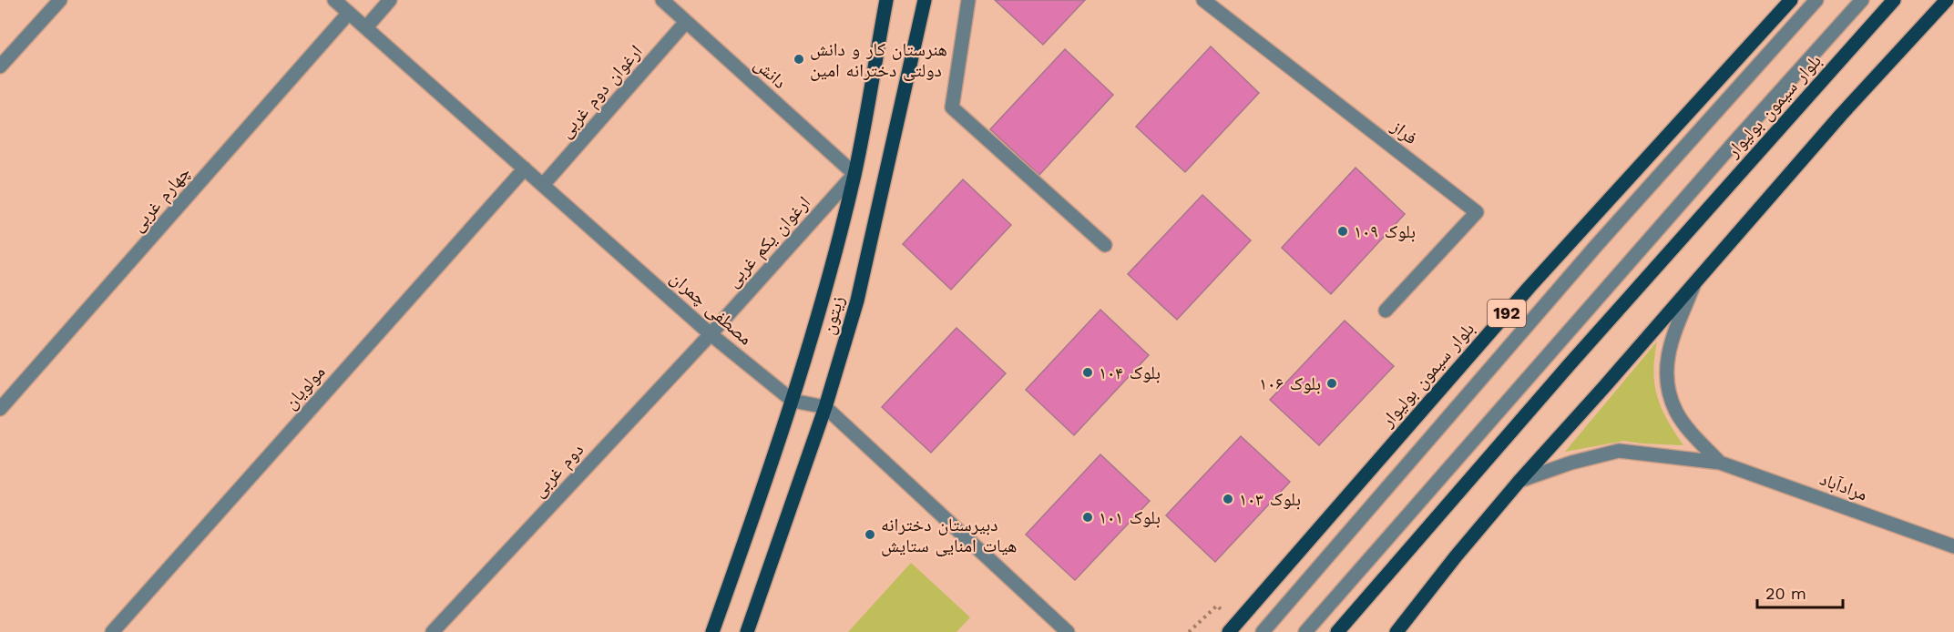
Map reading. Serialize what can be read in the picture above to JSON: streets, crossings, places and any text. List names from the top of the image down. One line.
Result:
{"streets":{"main road":["بلوار سیمون بولیوار","192","زیتون"],"street":["دانش","ارغوان دوم غربی","فراز","چهارم غربی","ارغوان یکم غربی","مصطفی چمران","مولویان","دوم غربی","مرادآباد"]},"crossings":[["دانش","ارغوان دوم غربی"],["دانش","ارغوان یکم غربی"],["دانش","زیتون"],["ارغوان دوم غربی","مصطفی چمران"],["چهارم غربی","مصطفی چمران"],["ارغوان یکم غربی","مصطفی چمران"],["ارغوان یکم غربی","زیتون"],["ارغوان یکم غربی","دوم غربی"],["مصطفی چمران","زیتون"],["مصطفی چمران","مولویان"],["مصطفی چمران","دوم غربی"]],"places":["هنرستان کار و دانش دولتی دخترانه امین","بلوک ۱۰۹","بلوک ۱۰۴","بلوک ۱۰۶","بلوک ۱۰۳","بلوک ۱۰۱","دبیرستان دخترانه هیات امنایی ستایش"],"scale_bar":"20 m"}
